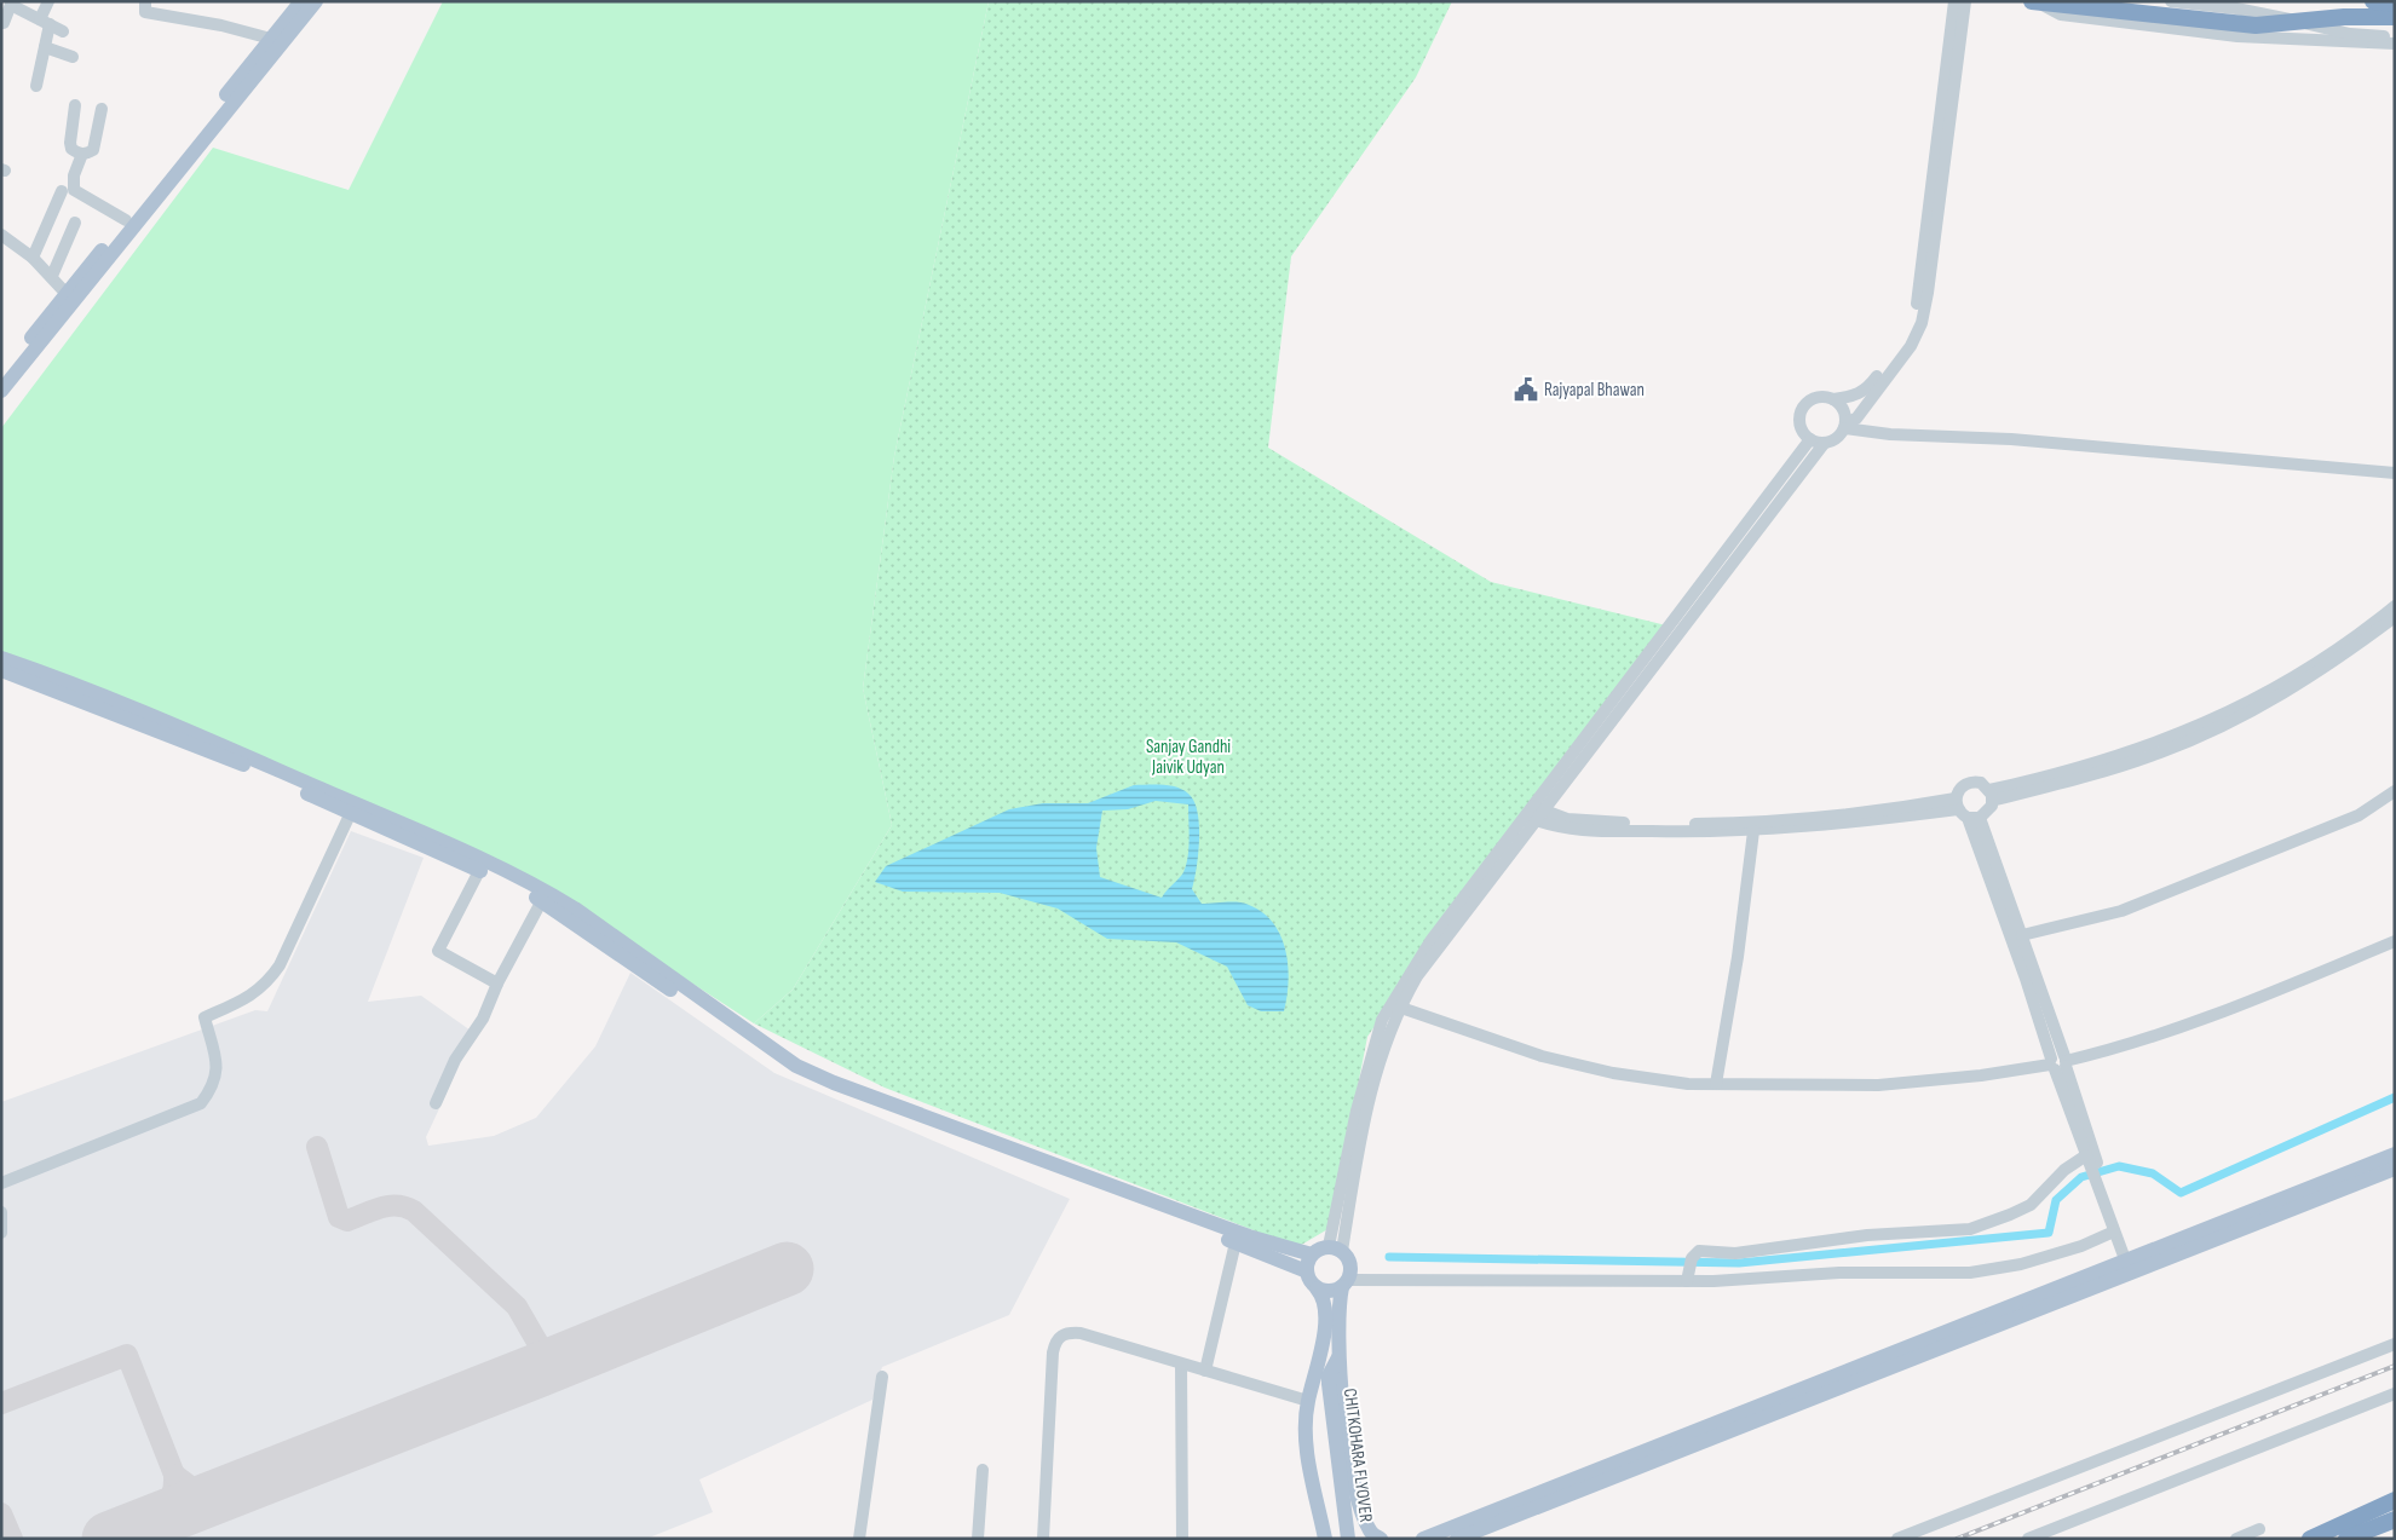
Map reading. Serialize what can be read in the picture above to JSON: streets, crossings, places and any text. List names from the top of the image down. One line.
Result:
{"streets":{"main road":["CHITKOHARA FLYOVER"]},"parks":["Sanjay Gandhi Jaivik Udyan"],"places":{"public building":["Rajyapal Bhawan"]}}
